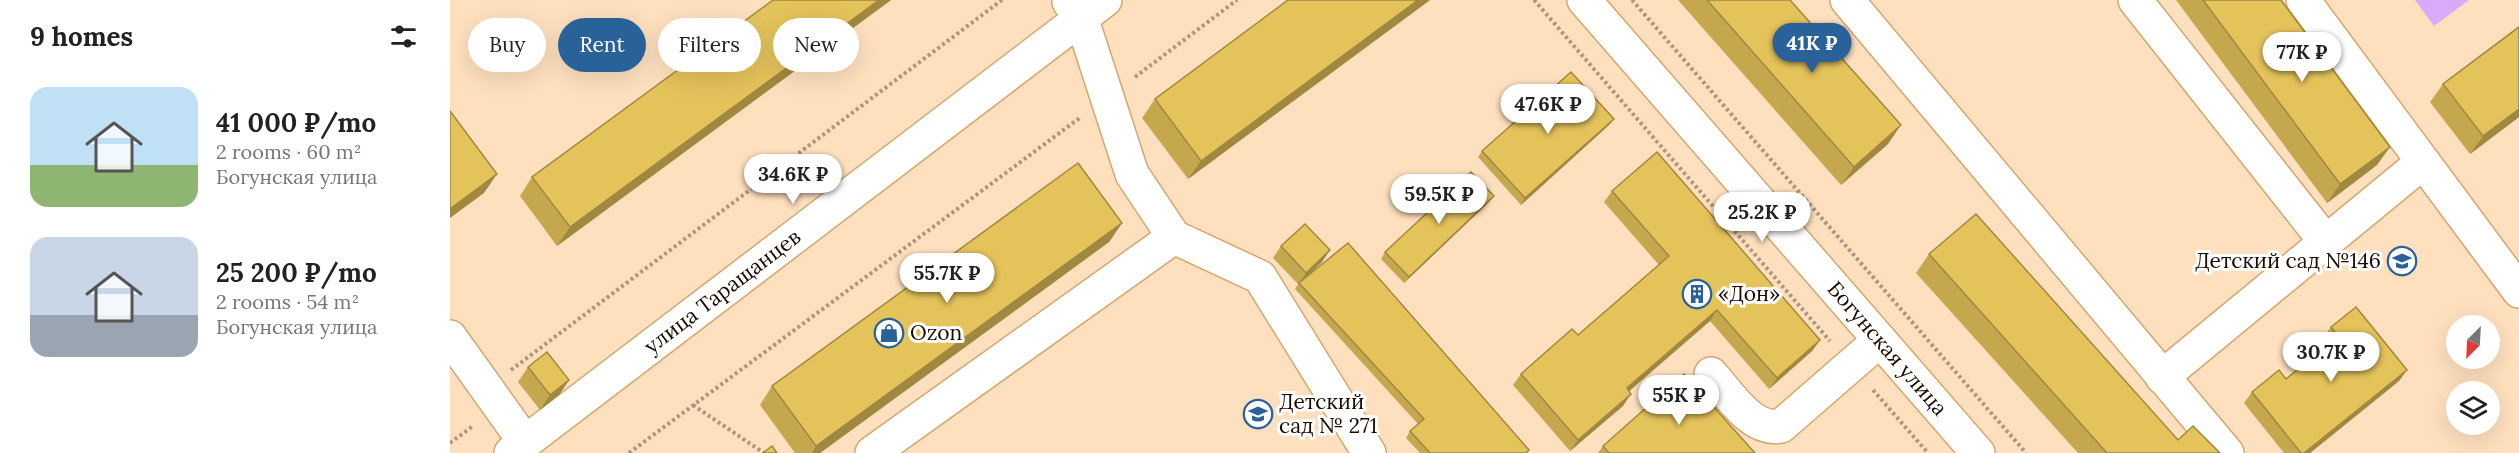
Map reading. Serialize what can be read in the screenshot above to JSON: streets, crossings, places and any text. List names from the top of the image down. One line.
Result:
{"streets":{"street":["улица Таращанцев","Богунская улица"]},"places":{"school or university":["Детский сад №146","Детский сад № 271"],"building":["«Дон»"],"shop":["Ozon"]},"north":"bottom left","page":{"heading":"9 homes","chip":["Buy","Rent","Filters","New"],"price":["41K ₽","77K ₽","47.6K ₽","34.6K ₽","59.5K ₽","25.2K ₽","55.7K ₽","30.7K ₽","55K ₽"],"list":[{"name":"41 000 ₽/mo","note":"2 rooms · 60 m² · Богунская улица"},{"name":"25 200 ₽/mo","note":"2 rooms · 54 m² · Богунская улица"}]}}
